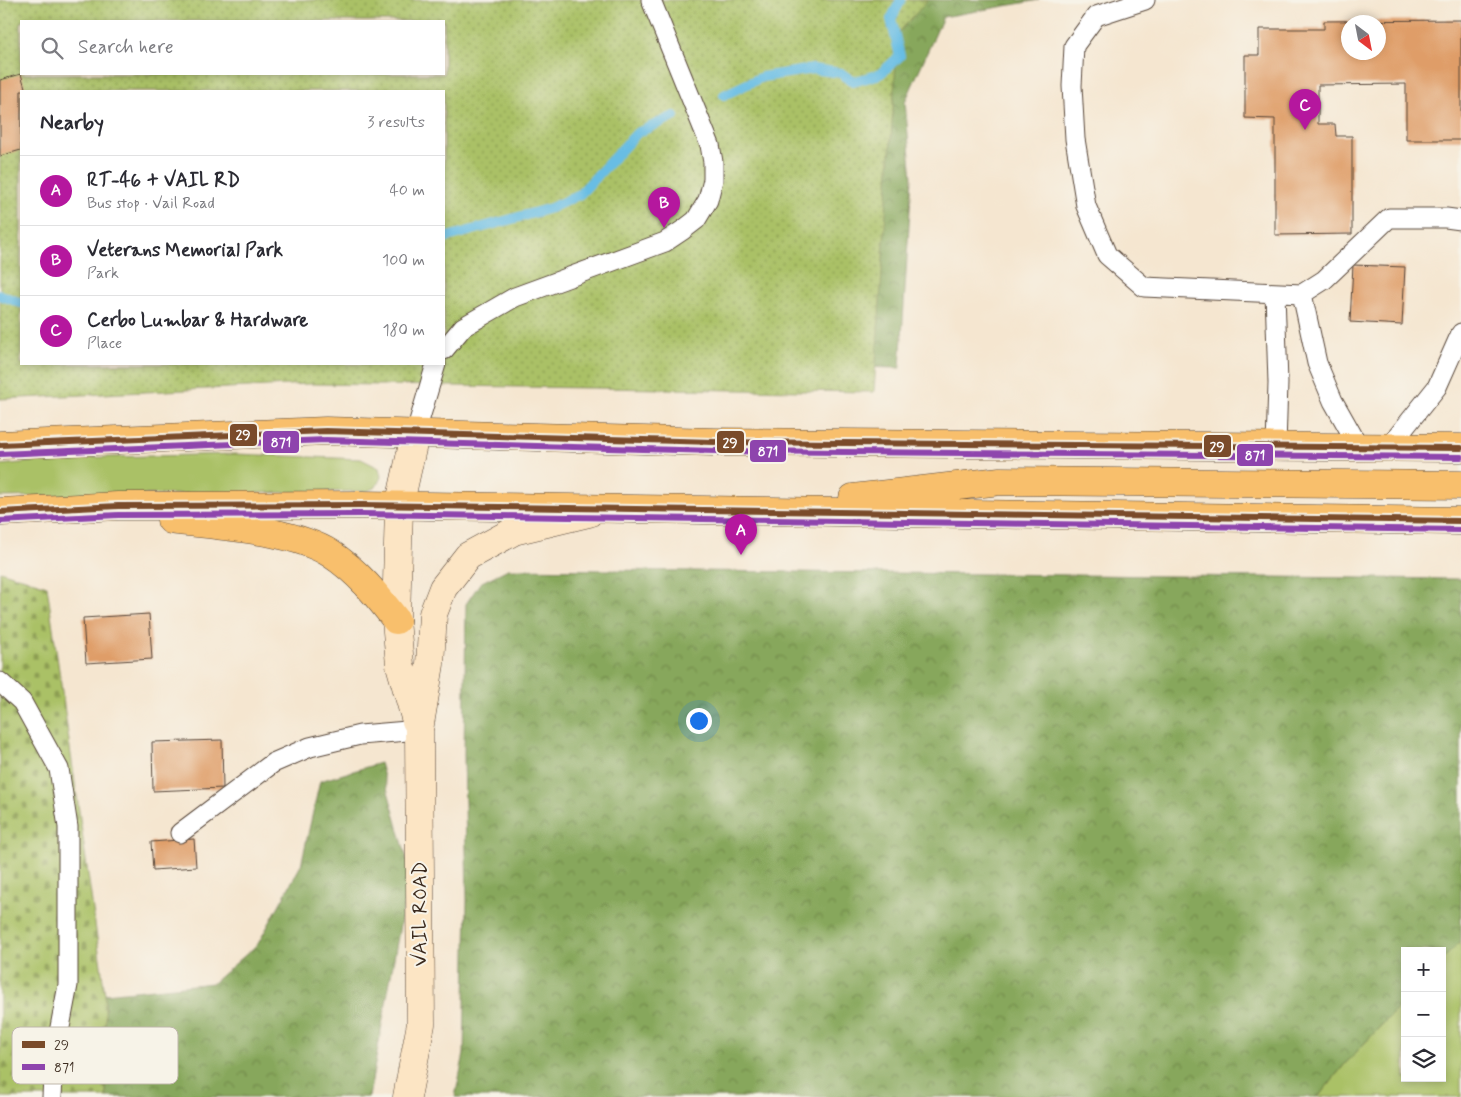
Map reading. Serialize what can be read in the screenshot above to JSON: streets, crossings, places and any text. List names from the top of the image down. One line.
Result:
{"streets":{"street":["VAIL ROAD"]},"lines":["transit line 29","transit line 871"],"legend":["29","871"],"north":"bottom right","page":{"search":"Search here","pins":["C","B","A"],"heading":["Nearby","3 results"],"list":[{"mark":"A","name":"RT-46 + VAIL RD","note":"Bus stop · Vail Road","value":"40 m"},{"mark":"B","name":"Veterans Memorial Park","note":"Park","value":"100 m"},{"mark":"C","name":"Cerbo Lumbar & Hardware","note":"Place","value":"180 m"}],"map_buttons":["+","−"]}}
